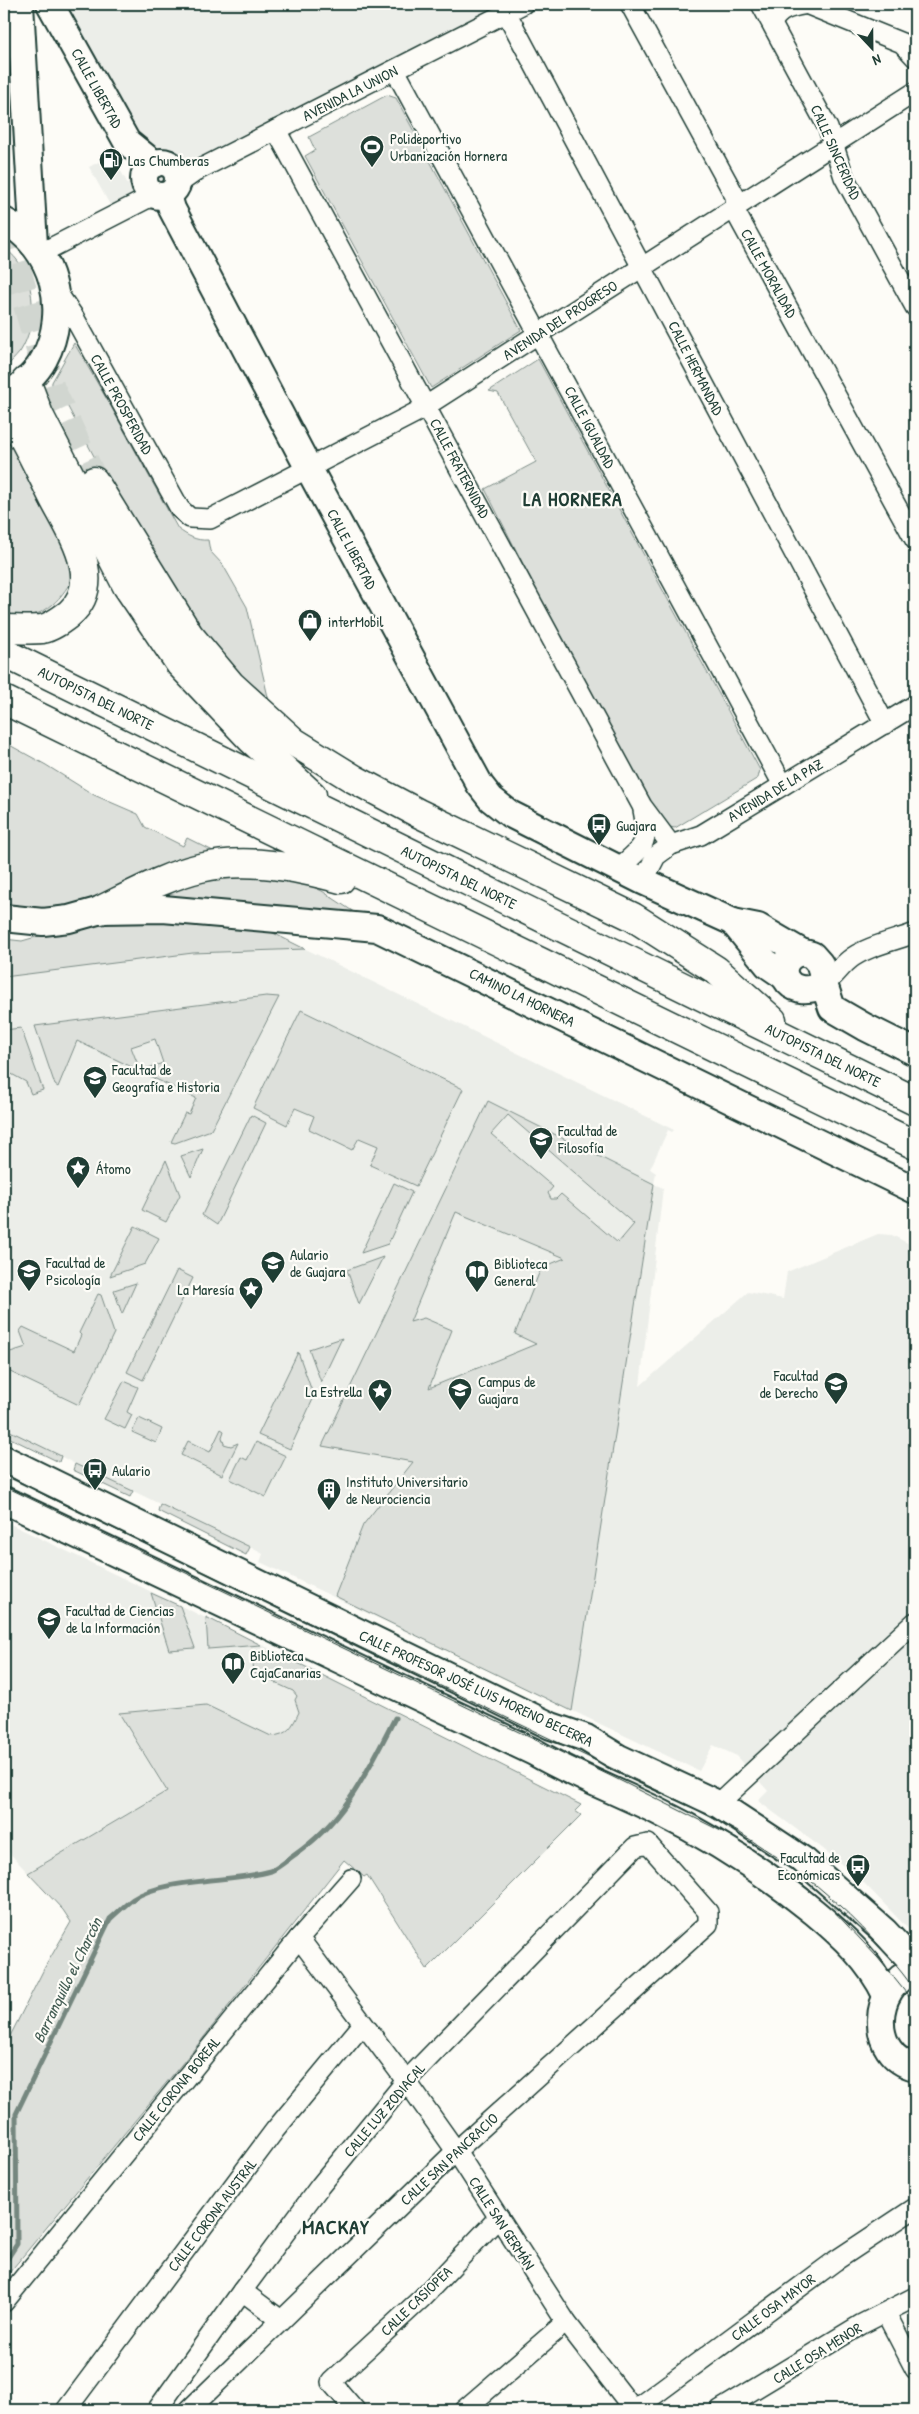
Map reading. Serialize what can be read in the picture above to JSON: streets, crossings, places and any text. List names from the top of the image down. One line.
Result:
{"streets":{"highway":["AUTOPISTA DEL NORTE"],"street":["CALLE LIBERTAD","AVENIDA LA UNION","CALLE SINCERIDAD","CALLE MORALIDAD","AVENIDA DEL PROGRESO","CALLE HERMANDAD","CALLE PROSPERIDAD","CALLE IGUALDAD","CALLE FRATERNIDAD","AVENIDA DE LA PAZ","CAMINO LA HORNERA","CALLE PROFESOR JOSÉ LUIS MORENO BECERRA","CALLE CORONA BOREAL","CALLE LUZ ZODIACAL","CALLE SAN PANCRACIO","CALLE CORONA AUSTRAL","CALLE SAN GERMÁN","CALLE CASIOPEA","CALLE OSA MAYOR","CALLE OSA MENOR"]},"crossings":[["CALLE LIBERTAD","AVENIDA LA UNION"],["CALLE LIBERTAD","AVENIDA DEL PROGRESO"],["CALLE LIBERTAD","CALLE FRATERNIDAD"],["CALLE LIBERTAD","AVENIDA DE LA PAZ"],["AVENIDA LA UNION","CALLE HERMANDAD"],["AVENIDA LA UNION","CALLE IGUALDAD"],["AVENIDA LA UNION","CALLE FRATERNIDAD"],["CALLE SINCERIDAD","AVENIDA DEL PROGRESO"],["CALLE MORALIDAD","AVENIDA DEL PROGRESO"],["AVENIDA DEL PROGRESO","CALLE HERMANDAD"],["AVENIDA DEL PROGRESO","CALLE PROSPERIDAD"],["AVENIDA DEL PROGRESO","CALLE IGUALDAD"],["AVENIDA DEL PROGRESO","CALLE FRATERNIDAD"],["CALLE HERMANDAD","AVENIDA DE LA PAZ"],["CALLE IGUALDAD","AVENIDA DE LA PAZ"],["CALLE FRATERNIDAD","AVENIDA DE LA PAZ"],["CALLE CORONA BOREAL","CALLE SAN GERMÁN"],["CALLE LUZ ZODIACAL","CALLE SAN PANCRACIO"],["CALLE LUZ ZODIACAL","CALLE SAN GERMÁN"],["CALLE SAN PANCRACIO","CALLE SAN GERMÁN"],["CALLE CORONA AUSTRAL","CALLE SAN GERMÁN"],["CALLE SAN GERMÁN","CALLE CASIOPEA"],["CALLE SAN GERMÁN","CALLE OSA MAYOR"]],"districts":["LA HORNERA","MACKAY"],"water":["Barranquillo el Charcón"],"places":{"sports":["Polideportivo Urbanización Hornera"],"fuel station":["Las Chumberas"],"shop":["interMobil"],"bus stop":["Guajara","Aulario","Facultad de Económicas"],"school or university":["Facultad de Geografía e Historia","Facultad de Filosofía","Aulario de Guajara","Facultad de Psicología","Facultad de Derecho","Campus de Guajara","Facultad de Ciencias de la Información"],"place":["Átomo","La Maresía","La Estrella"],"library":["Biblioteca General","Biblioteca CajaCanarias"],"building":["Instituto Universitario de Neurociencia"]},"north":"bottom"}
